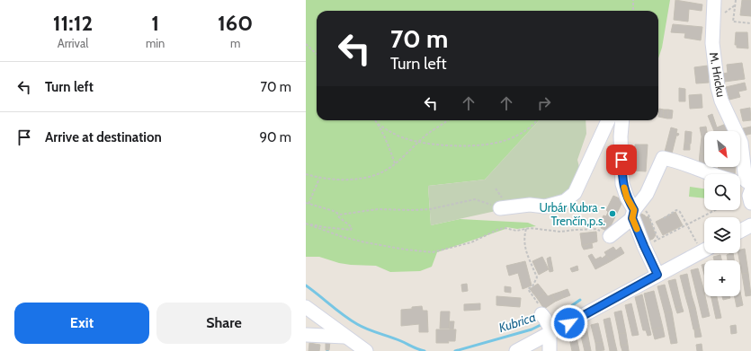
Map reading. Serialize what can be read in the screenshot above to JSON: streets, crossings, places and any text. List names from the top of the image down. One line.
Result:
{"streets":{"street":["M. Hricku"]},"water":["Kubrica"],"places":["Urbár Kubra - Trenčín,p.s."],"north":"bottom right","page":{"eta":["11:12","Arrival","1","min","160","m"],"turn":["70 m","Turn left"],"list":[{"name":"Turn left","value":"70 m"},{"name":"Arrive at destination","value":"90 m"}],"map_buttons":"+","buttons":["Exit","Share"]}}
